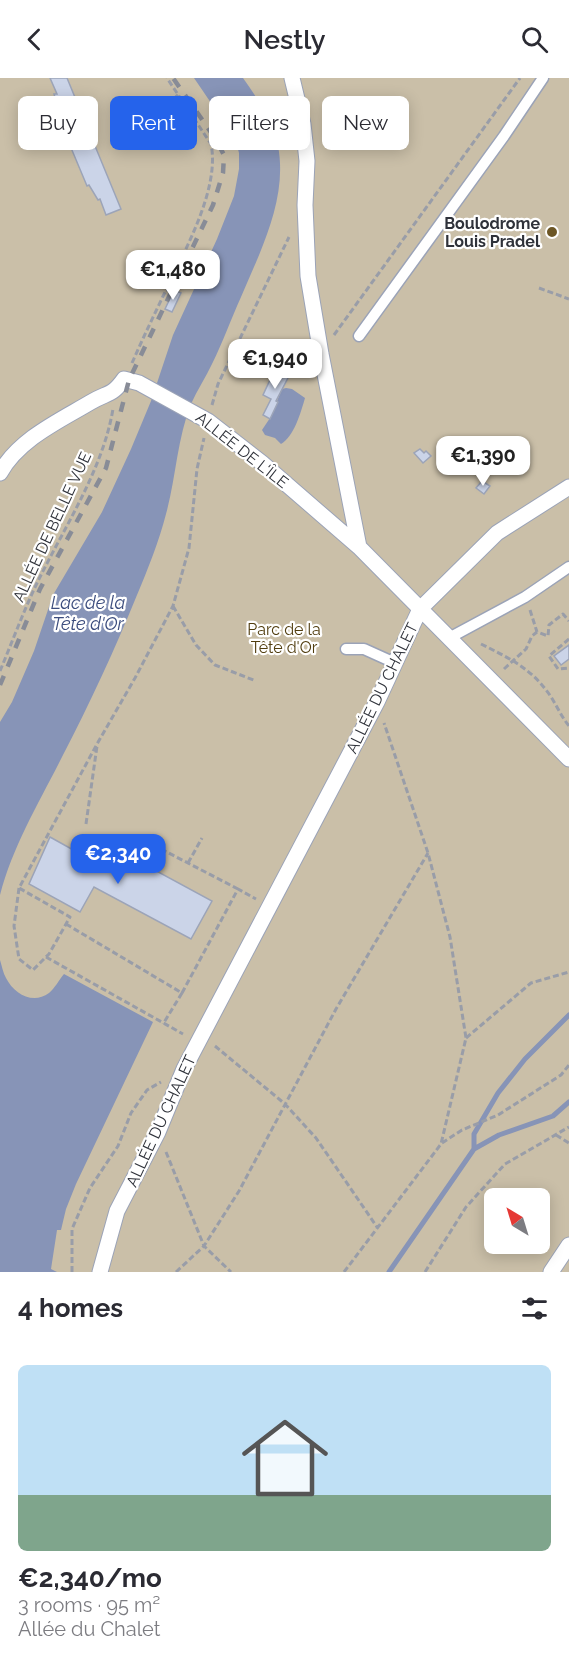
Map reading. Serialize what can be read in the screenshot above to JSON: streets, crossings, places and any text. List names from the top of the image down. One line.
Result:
{"streets":{"street":["ALLÉE DE L'ÎLE","ALLÉE DU CHALET"],"path":["ALLÉE DE BELLE VUE"]},"crossings":[["ALLÉE DE L'ÎLE","ALLÉE DE BELLE VUE"],["ALLÉE DE L'ÎLE","ALLÉE DU CHALET"]],"water":["Lac de la Tête d'Or"],"parks":["Parc de la Tête d'Or"],"places":["Boulodrome Louis Pradel"],"north":"top left","page":{"header":"Nestly","chip":["Buy","Rent","Filters","New"],"price":["€1,480","€1,940","€1,390","€2,340"],"heading":"4 homes","list":[{"name":"€2,340/mo","note":"3 rooms · 95 m² · Allée du Chalet"}]}}
